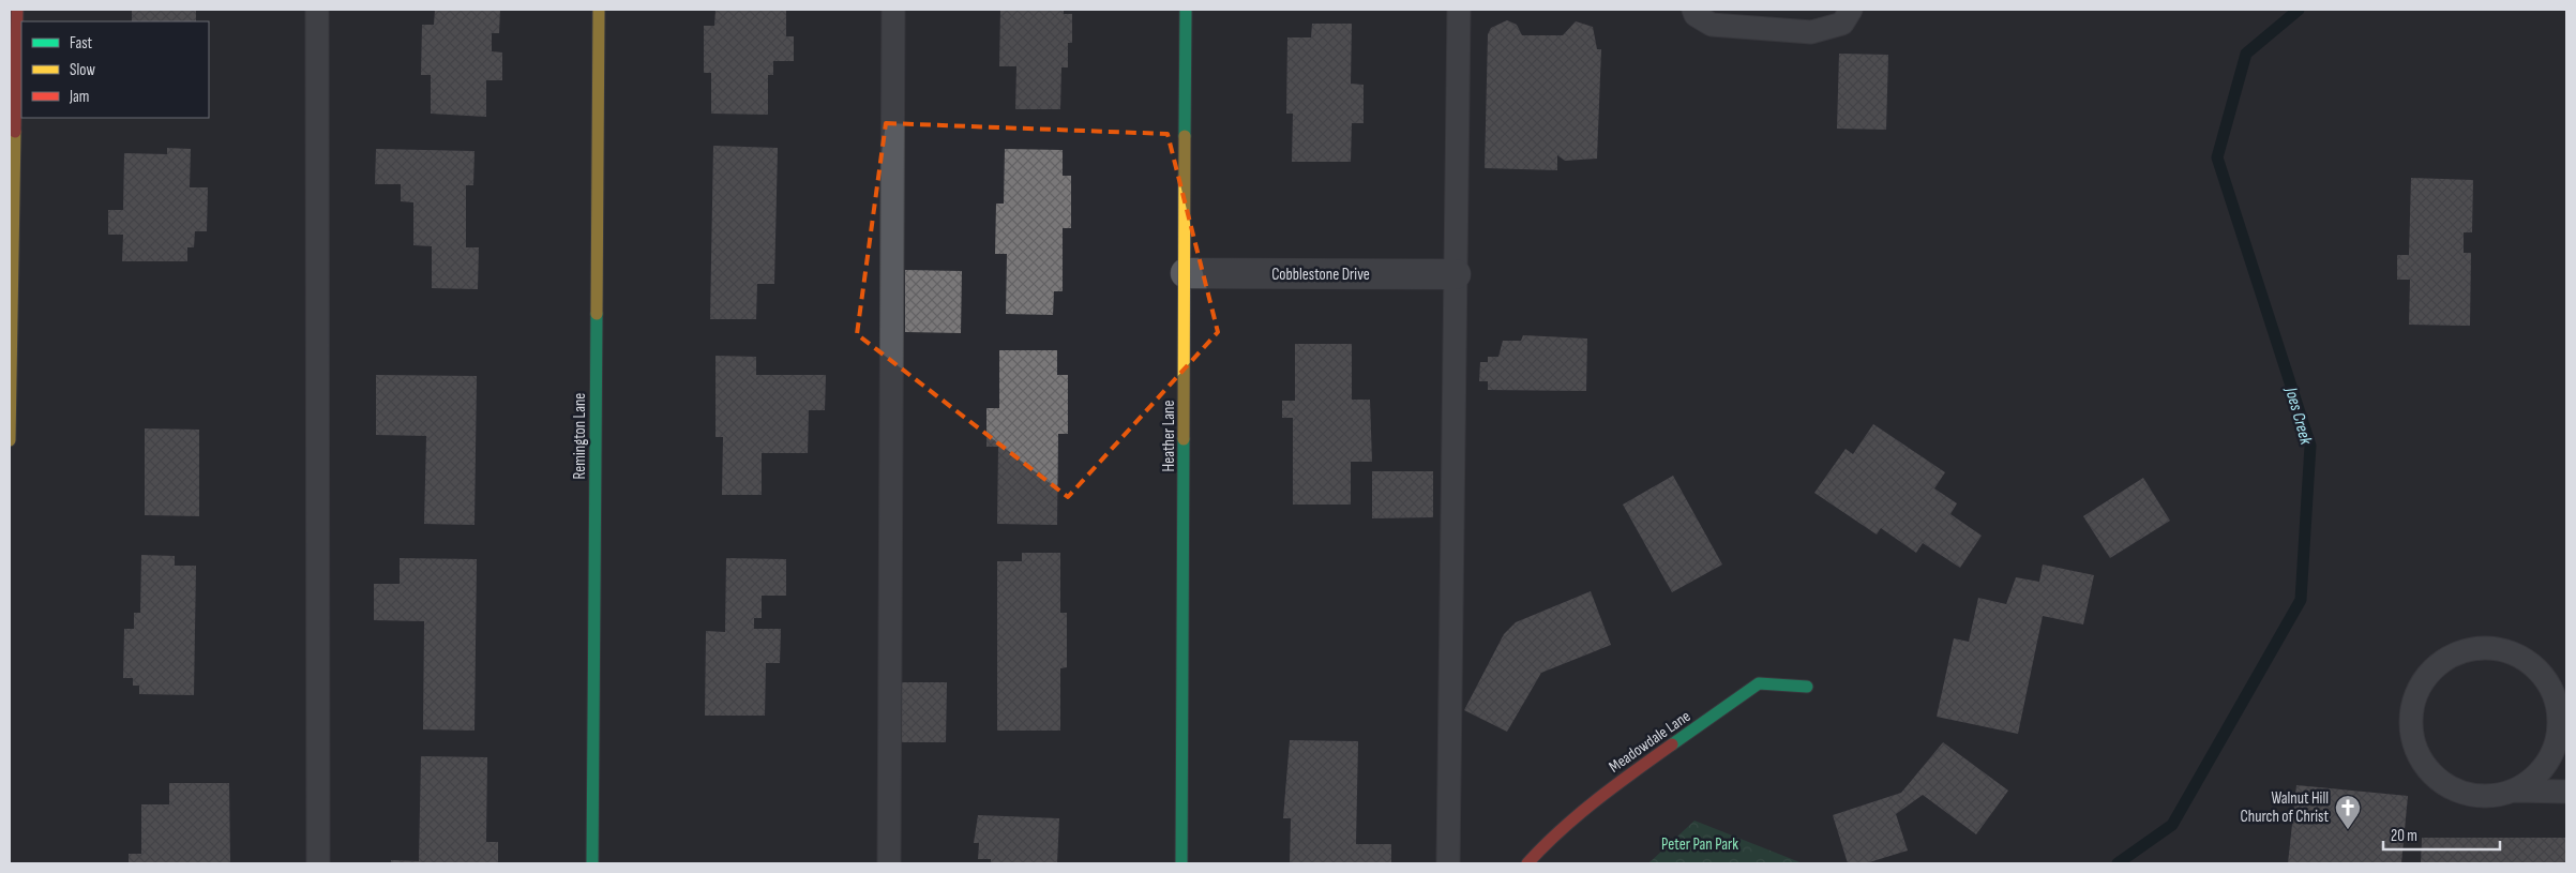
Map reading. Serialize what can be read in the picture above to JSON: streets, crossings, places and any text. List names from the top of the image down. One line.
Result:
{"streets":{"street":["Cobblestone Drive","Remington Lane","Heather Lane","Meadowdale Lane"]},"crossings":[["Cobblestone Drive","Heather Lane"]],"water":["Joes Creek"],"parks":["Peter Pan Park"],"places":{"church":["Walnut Hill Church of Christ"]},"legend":["Fast","Slow","Jam"],"scale_bar":"20 m"}
